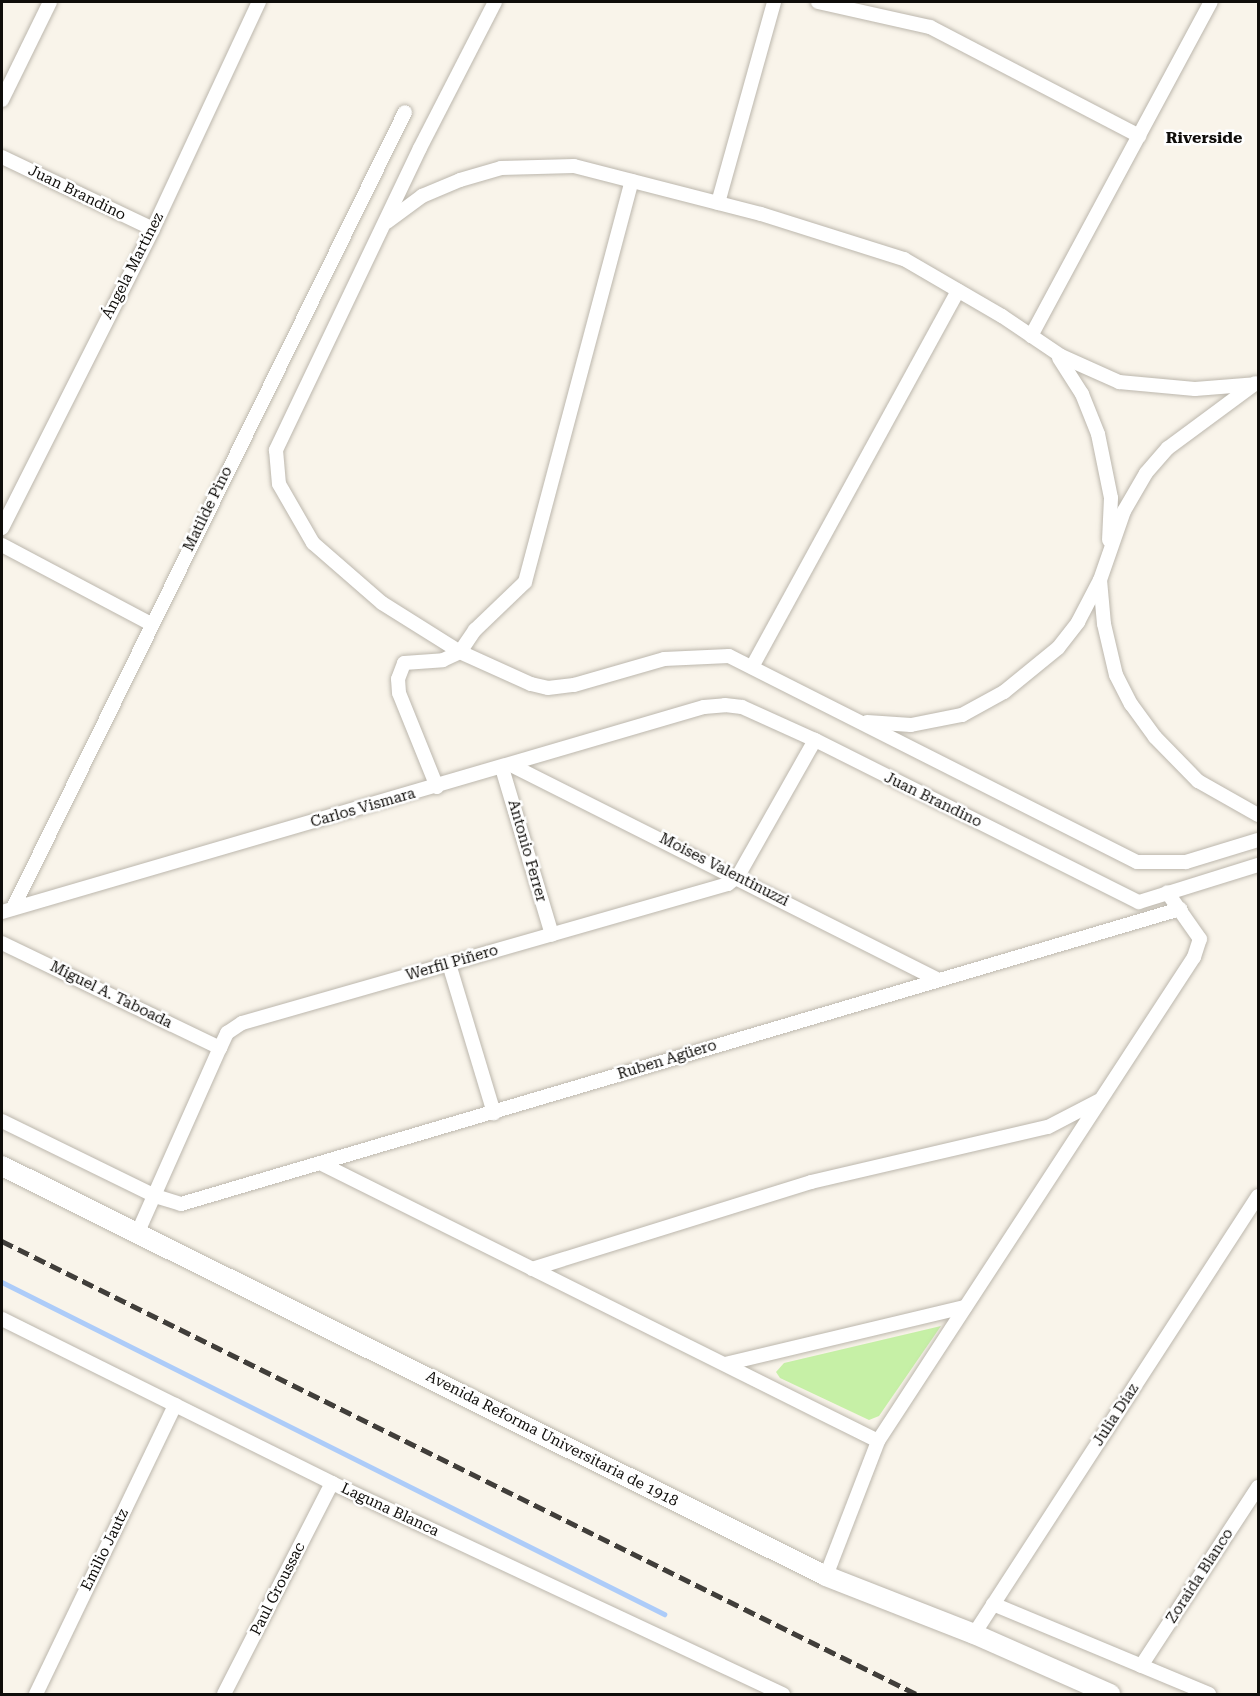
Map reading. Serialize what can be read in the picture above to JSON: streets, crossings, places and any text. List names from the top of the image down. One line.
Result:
{"streets":{"main road":["Avenida Reforma Universitaria de 1918"],"street":["Juan Brandino","Ángela Martínez","Matilde Pino","Carlos Vismara","Antonio Ferrer","Moises Valentinuzzi","Werfil Piñero","Miguel A. Taboada","Ruben Agüero","Julia Díaz","Laguna Blanca","Emilio Jautz","Zoraida Blanco","Paul Groussac"]},"crossings":[["Juan Brandino","Ángela Martínez"],["Juan Brandino","Carlos Vismara"],["Matilde Pino","Carlos Vismara"],["Carlos Vismara","Antonio Ferrer"],["Carlos Vismara","Moises Valentinuzzi"],["Antonio Ferrer","Moises Valentinuzzi"],["Antonio Ferrer","Werfil Piñero"],["Moises Valentinuzzi","Werfil Piñero"],["Moises Valentinuzzi","Ruben Agüero"],["Werfil Piñero","Miguel A. Taboada"],["Werfil Piñero","Ruben Agüero"],["Werfil Piñero","Avenida Reforma Universitaria de 1918"],["Julia Díaz","Avenida Reforma Universitaria de 1918"],["Laguna Blanca","Emilio Jautz"],["Laguna Blanca","Paul Groussac"]],"districts":["Riverside"]}
